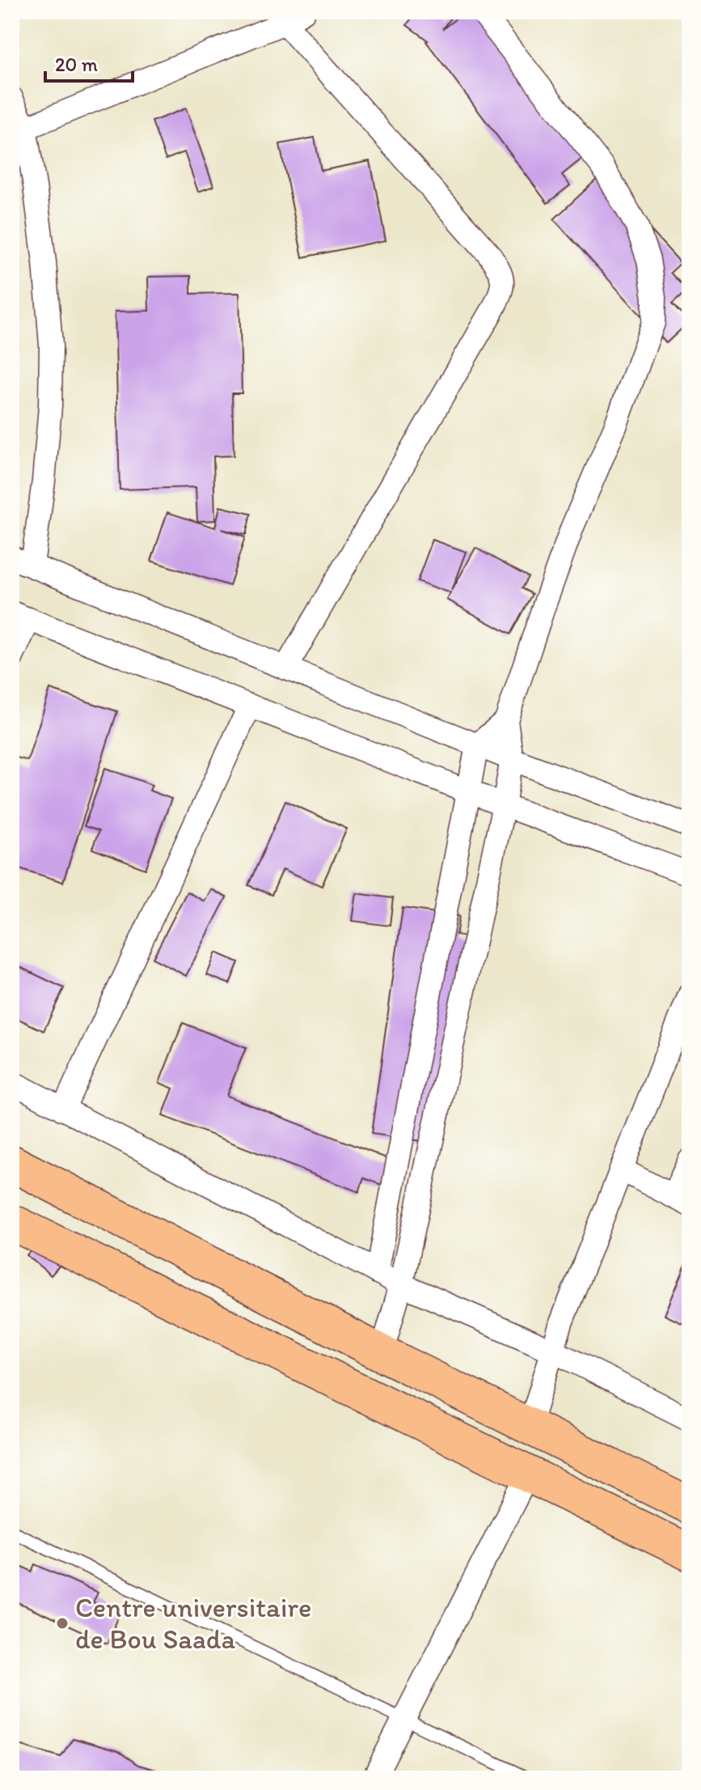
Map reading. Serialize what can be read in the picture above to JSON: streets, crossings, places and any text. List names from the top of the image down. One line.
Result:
{"places":["Centre universitaire de Bou Saada"],"scale_bar":"20 m"}
